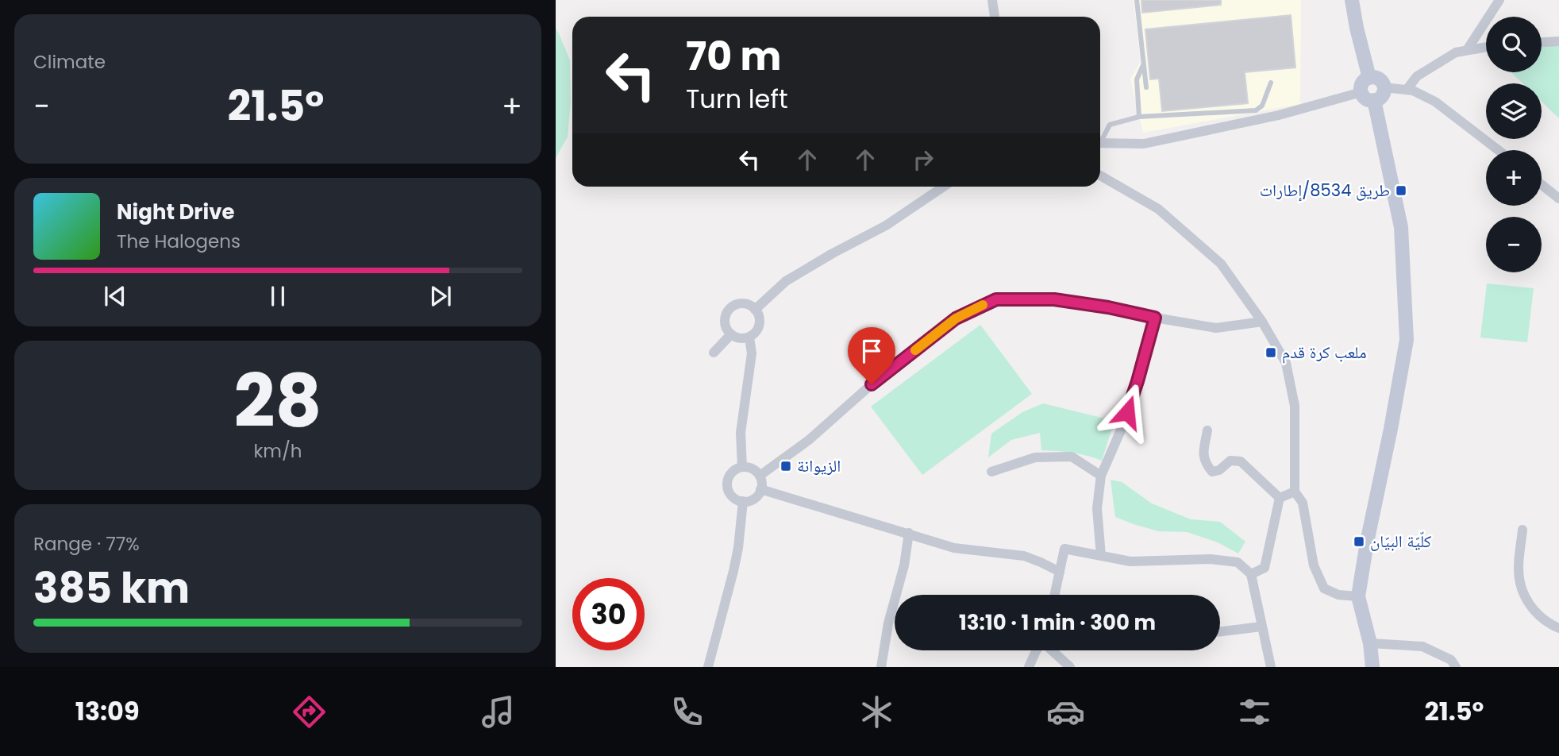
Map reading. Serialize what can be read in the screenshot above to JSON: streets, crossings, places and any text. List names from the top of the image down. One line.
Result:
{"places":{"transit":["طريق 8534/إطارات","ملعب كرة قدم","الزيوانة","كلّيّة البيّان"]},"page":{"tile":["Climate",["28","km/h"],["Range · 77%","385 km"]],"map_buttons":["+","−"],"turn":["70 m","Turn left"],"heat":["−","21.5°","+"],"song":["Night Drive","The Halogens"],"limit":"30","trip":"13:10 · 1 min · 300 m","tabs":["13:09","21.5°"]}}
